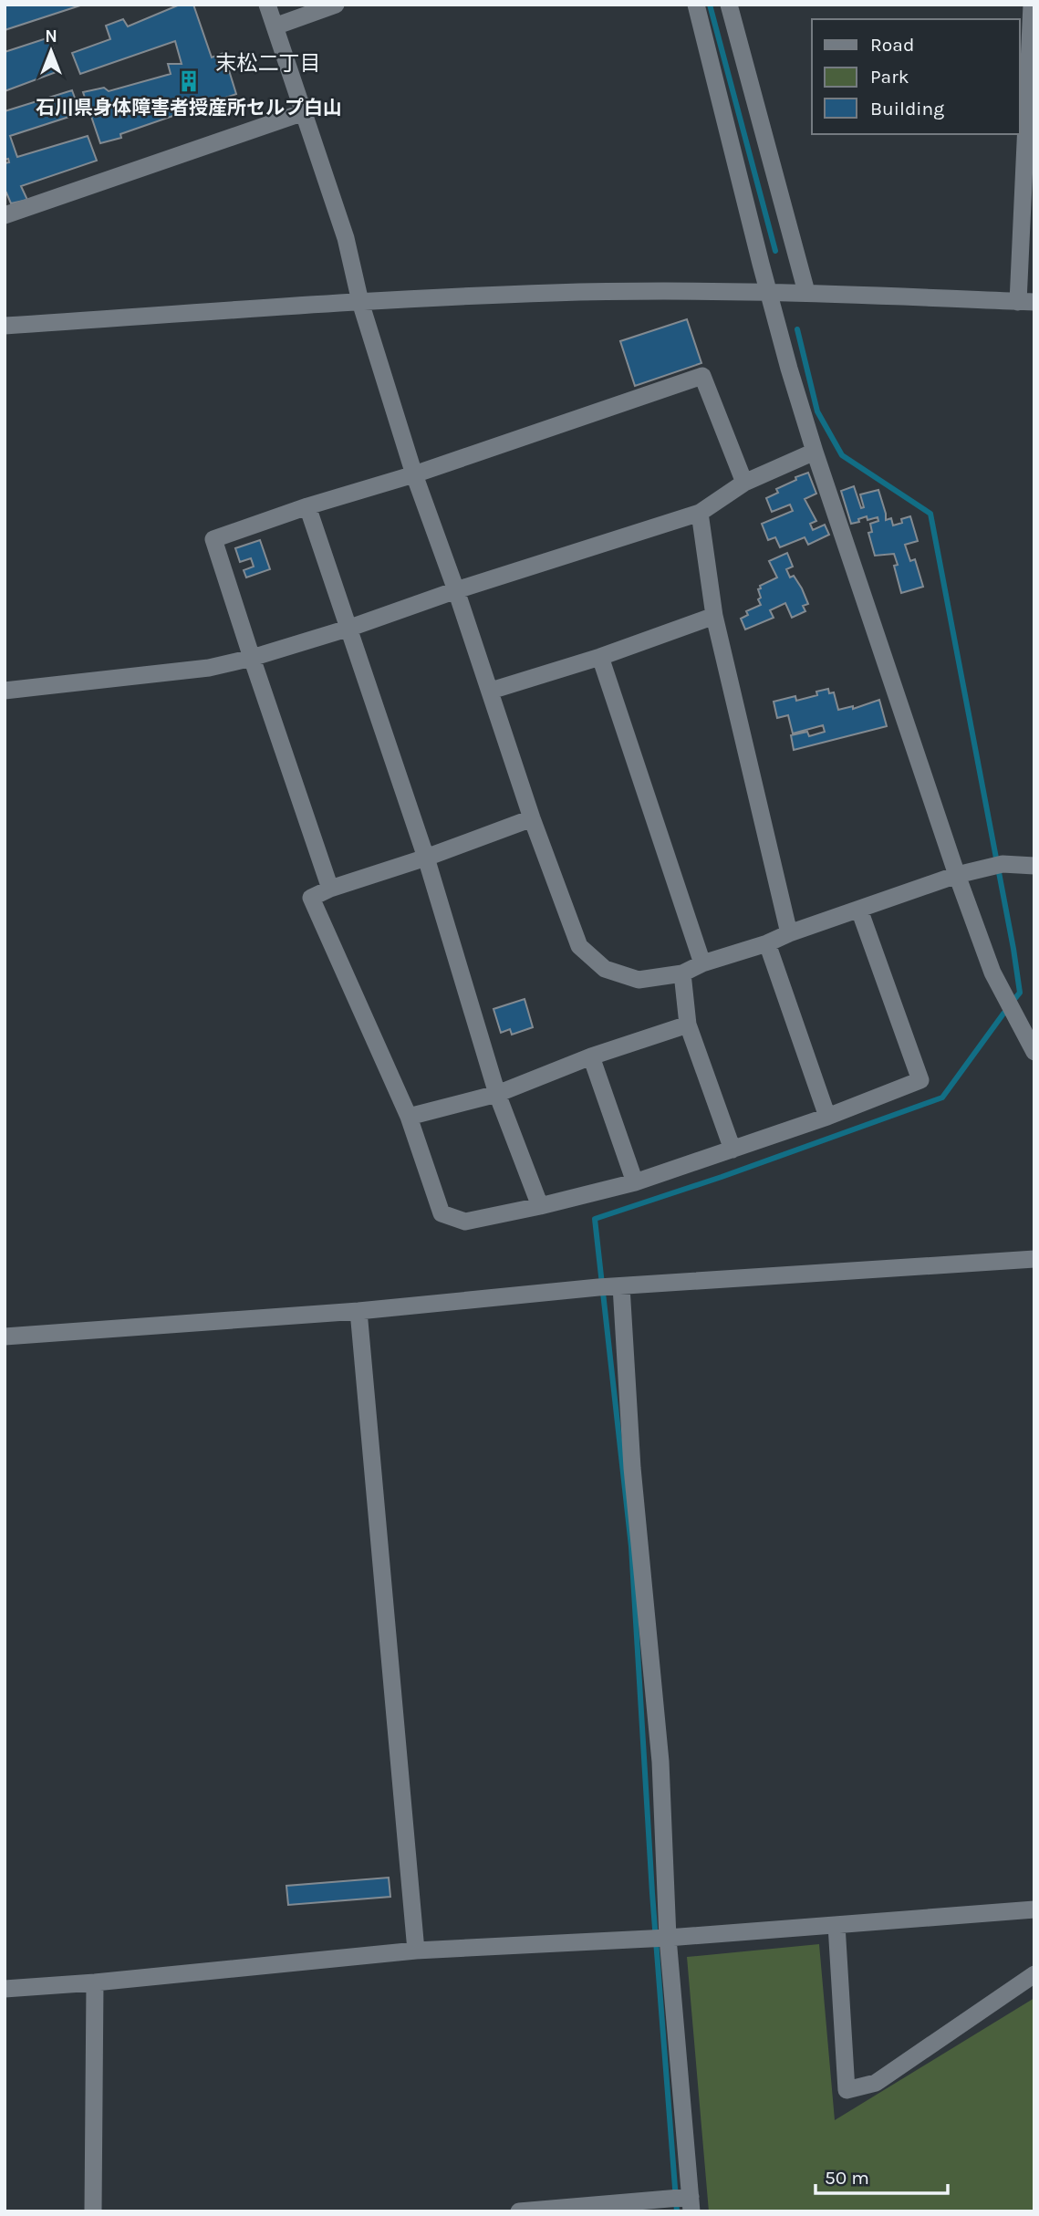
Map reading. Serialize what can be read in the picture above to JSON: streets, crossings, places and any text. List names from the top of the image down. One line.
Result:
{"districts":["末松二丁目"],"places":{"building":["石川県身体障害者授産所セルプ白山"]},"legend":["Road","Park","Building"],"scale_bar":"50 m","north":"top"}
